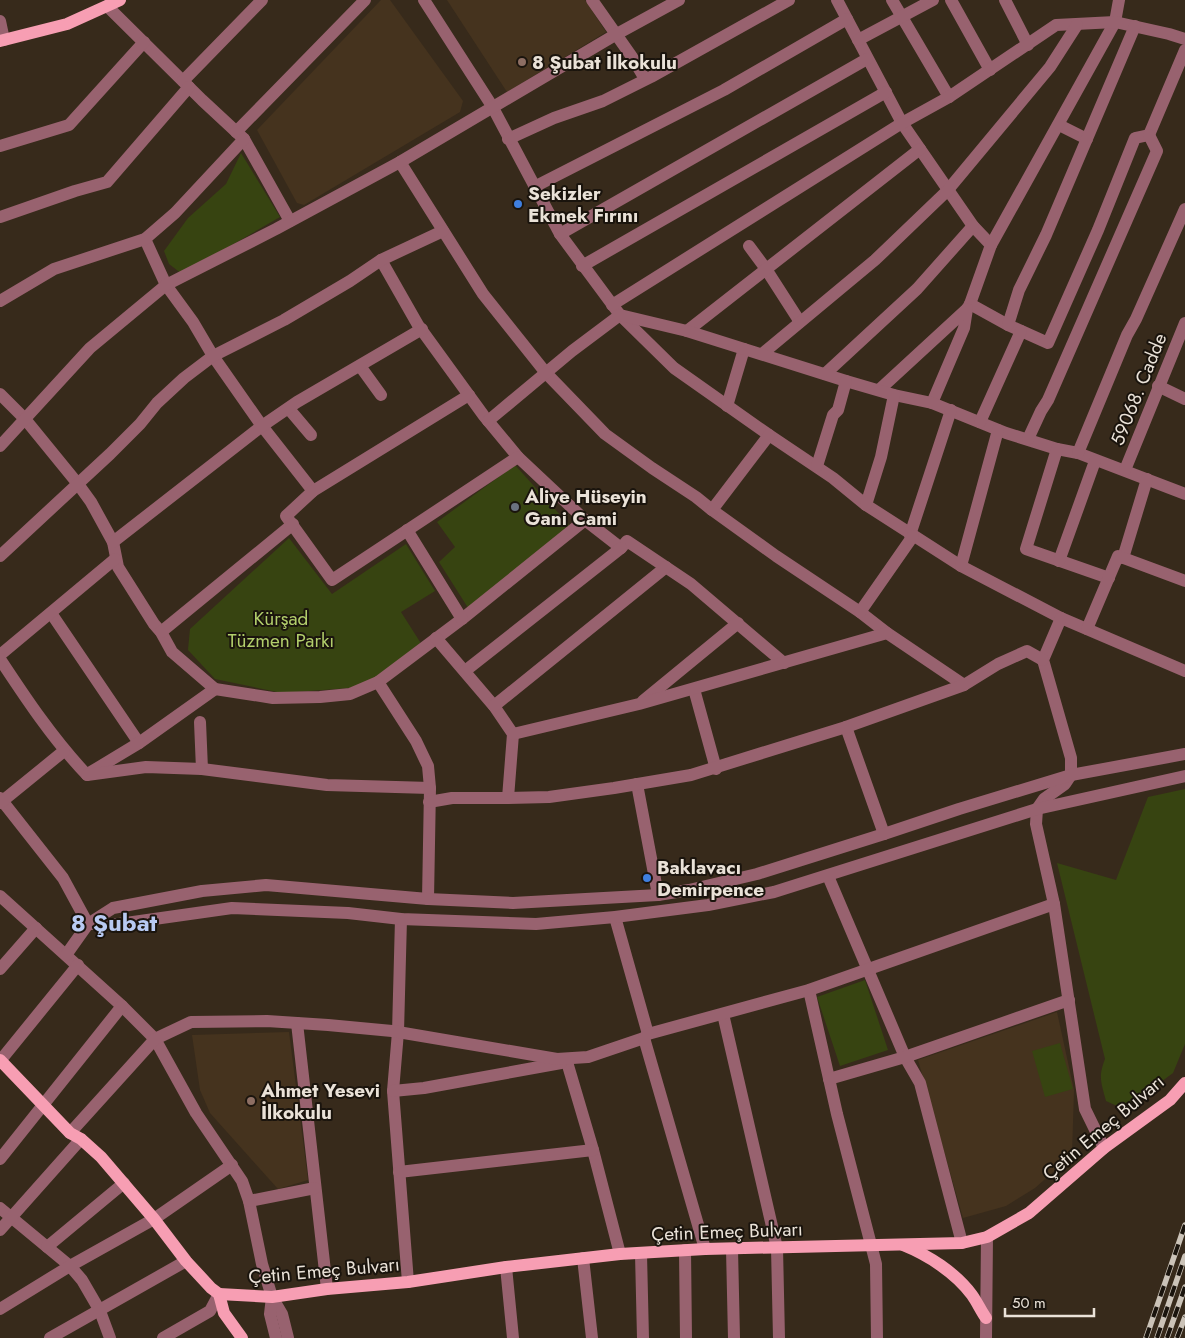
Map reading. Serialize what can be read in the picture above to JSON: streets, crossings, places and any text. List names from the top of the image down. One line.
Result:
{"streets":{"main road":["Çetin Emeç Bulvarı"],"street":["59068. Cadde"]},"districts":["8 Şubat"],"parks":["Kürşad Tüzmen Parkı"],"places":["8 Şubat İlkokulu","Sekizler Ekmek Fırını","Aliye Hüseyin Gani Cami","Baklavacı Demirpence","Ahmet Yesevi İlkokulu"],"scale_bar":"50 m"}
